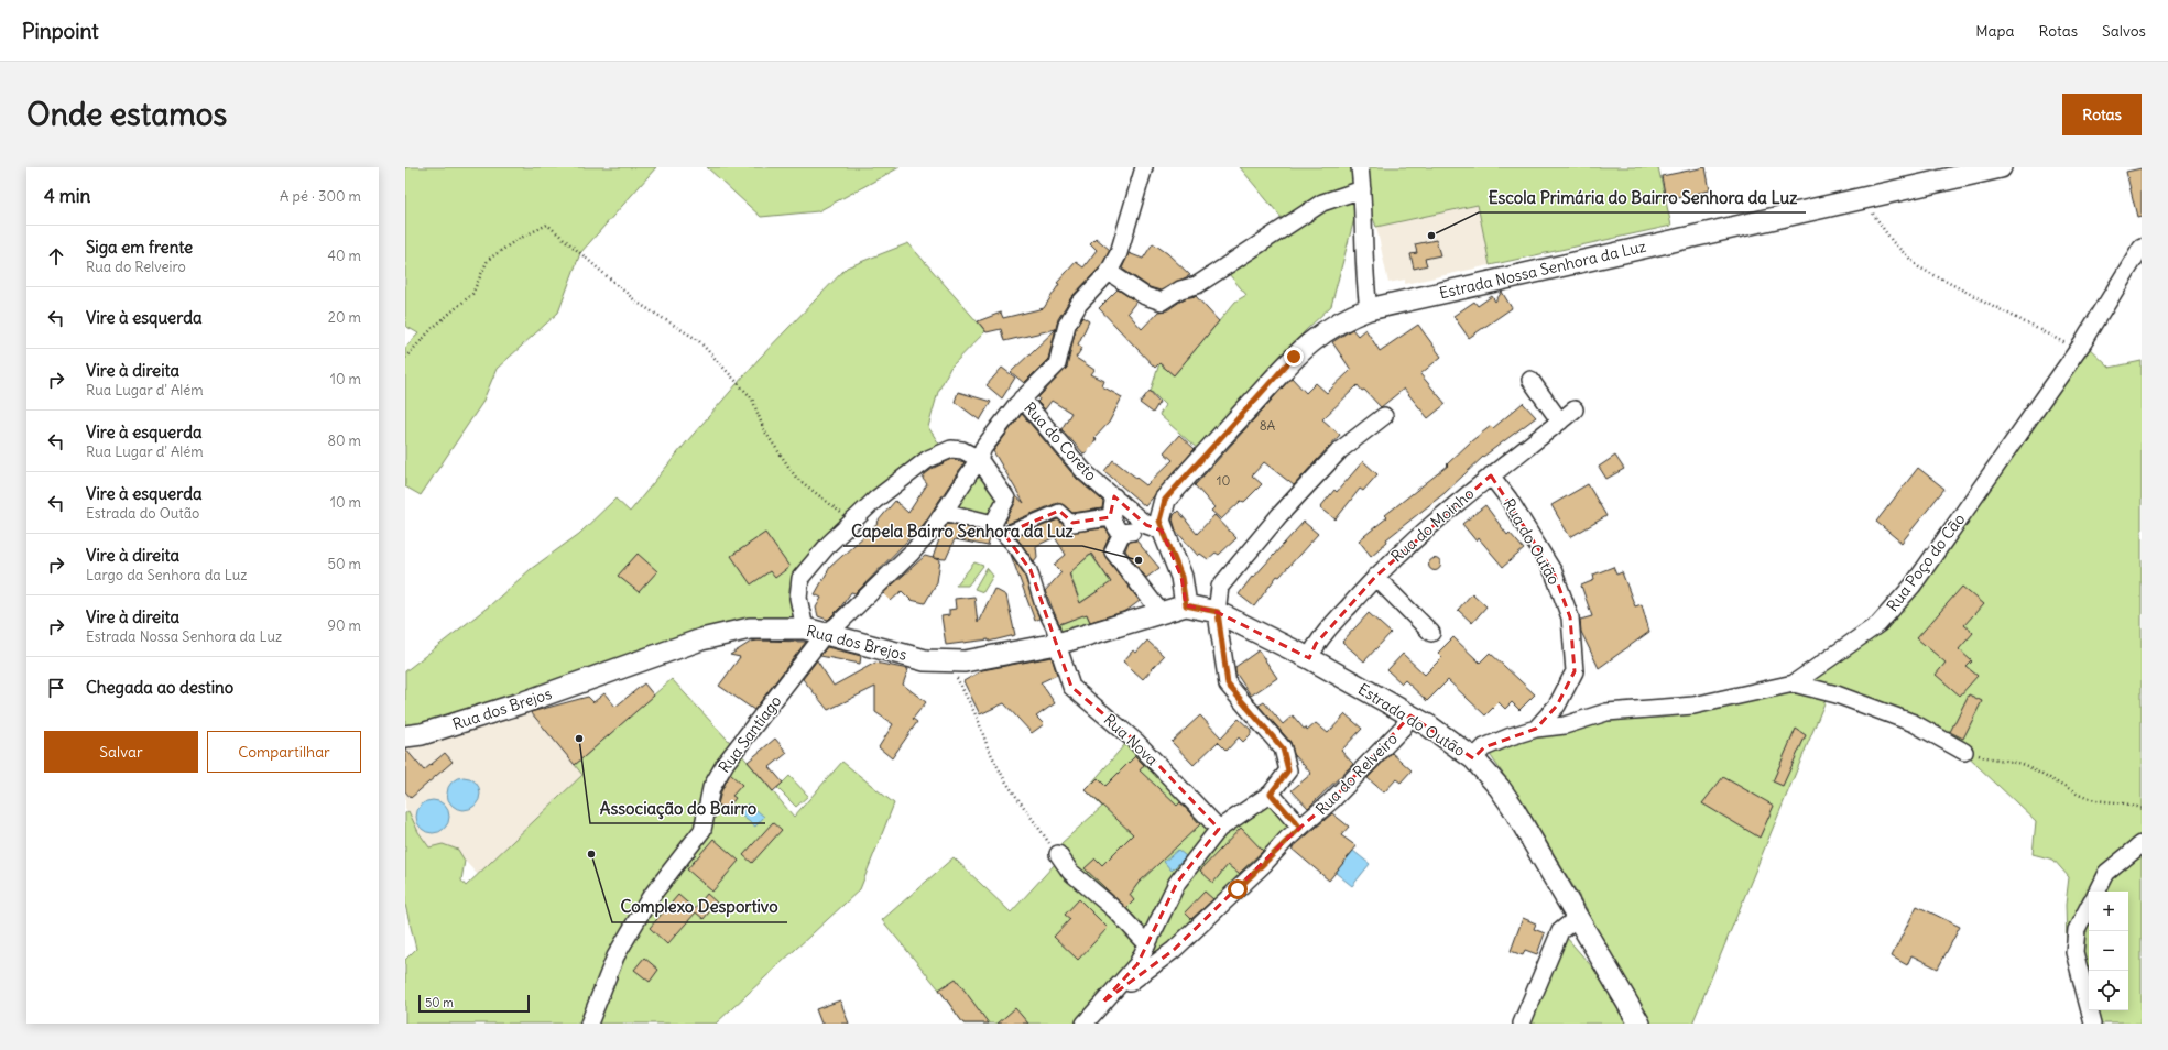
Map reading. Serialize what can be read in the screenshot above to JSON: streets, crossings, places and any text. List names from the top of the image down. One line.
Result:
{"streets":{"street":["Estrada Nossa Senhora da Luz","Rua do Coreto","Rua do Moinho","Rua do Outão","Rua Poço do Cão","Rua dos Brejos","Estrada do Outão","Rua Santiago","Rua Nova","Rua do Relveiro"]},"crossings":[["Estrada Nossa Senhora da Luz","Rua do Coreto"],["Rua do Coreto","Rua Santiago"],["Rua do Moinho","Rua do Outão"],["Rua do Moinho","Estrada do Outão"],["Rua do Outão","Rua Poço do Cão"],["Rua Poço do Cão","Estrada do Outão"],["Rua dos Brejos","Estrada do Outão"],["Rua dos Brejos","Rua Santiago"],["Rua dos Brejos","Rua Nova"],["Estrada do Outão","Rua do Relveiro"]],"places":["Escola Primária do Bairro Senhora da Luz","Capela Bairro Senhora da Luz","Associação do Bairro","Complexo Desportivo"],"house_numbers":["8A","10"],"scale_bar":"50 m","page":{"header":"Pinpoint","nav":["Mapa","Rotas","Salvos"],"buttons":["Rotas",["Salvar","Compartilhar"]],"title":"Onde estamos","heading":["4 min","A pé · 300 m"],"list":[["Siga em frente","Rua do Relveiro","40 m"],["Vire à esquerda","20 m"],["Vire à direita","Rua Lugar d' Além","10 m"],["Vire à esquerda","Rua Lugar d' Além","80 m"],["Vire à esquerda","Estrada do Outão","10 m"],["Vire à direita","Largo da Senhora da Luz","50 m"],["Vire à direita","Estrada Nossa Senhora da Luz","90 m"],"Chegada ao destino"],"map_buttons":["+","−"],"scale":"50 m"}}
